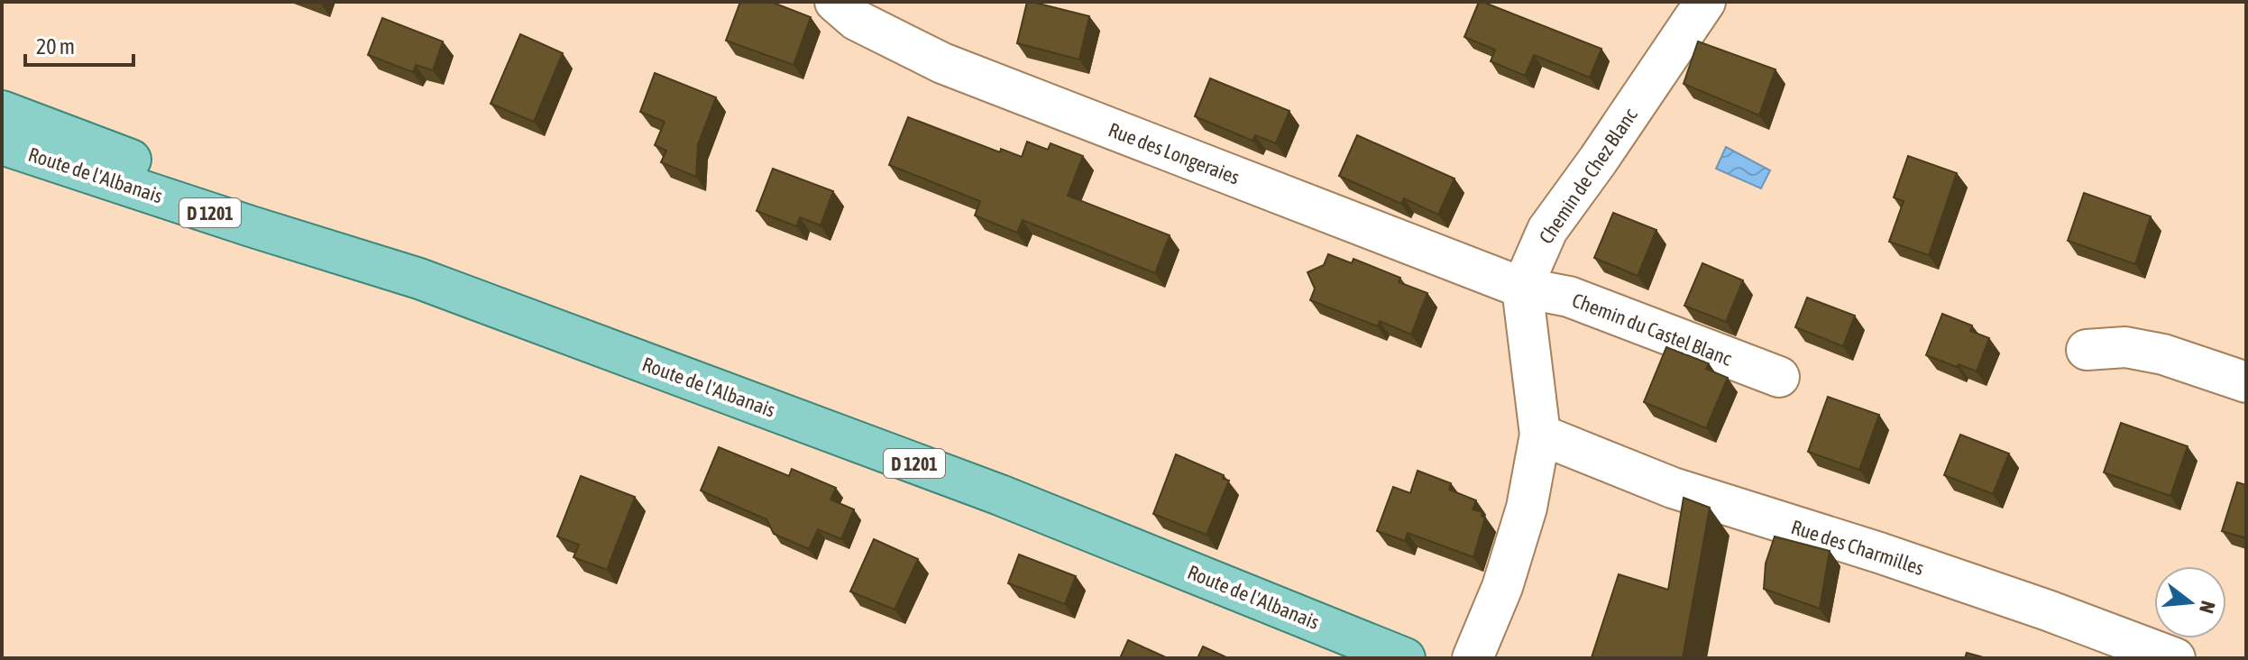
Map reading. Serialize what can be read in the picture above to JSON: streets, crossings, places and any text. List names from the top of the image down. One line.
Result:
{"streets":{"main road":["Route de l'Albanais","D 1201"],"street":["Rue des Longeraies","Chemin de Chez Blanc","Chemin du Castel Blanc","Rue des Charmilles"]},"crossings":[["Rue des Longeraies","Chemin de Chez Blanc"],["Rue des Longeraies","Chemin du Castel Blanc"],["Chemin de Chez Blanc","Chemin du Castel Blanc"]],"scale_bar":"20 m","north":"right"}
